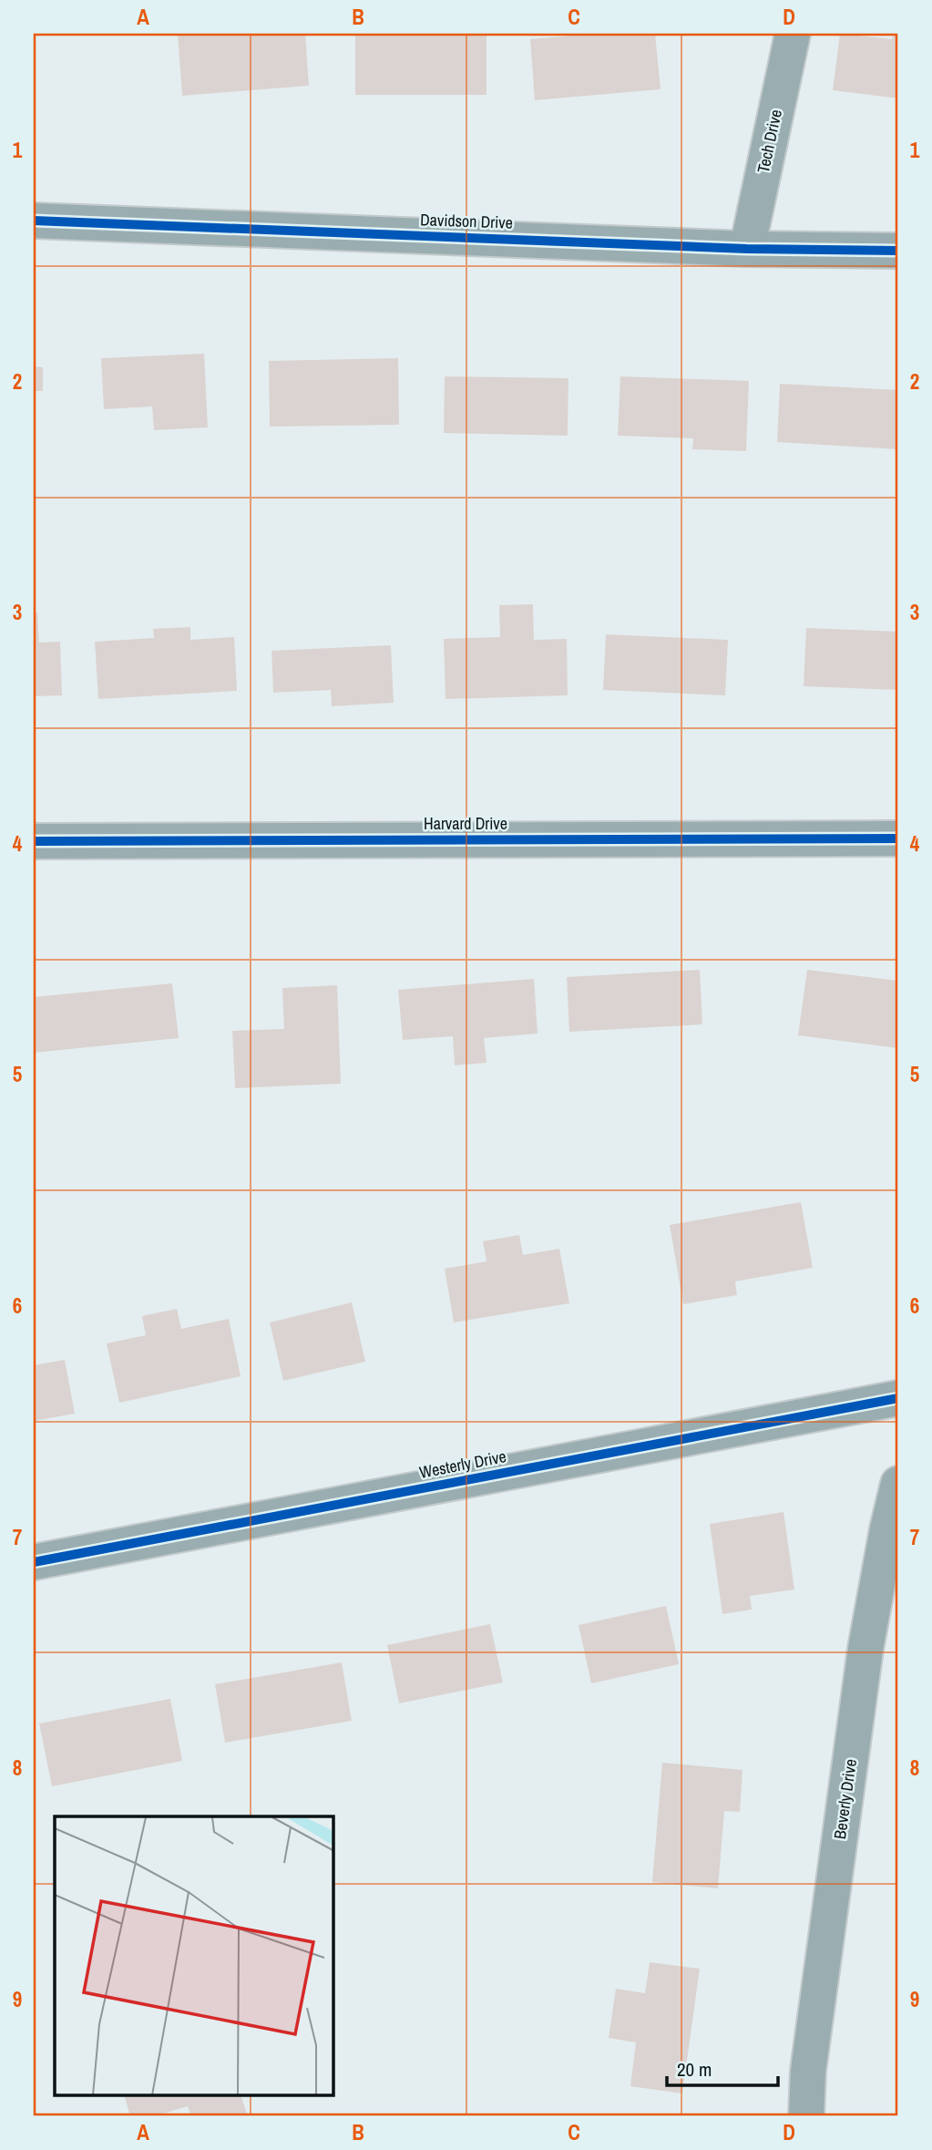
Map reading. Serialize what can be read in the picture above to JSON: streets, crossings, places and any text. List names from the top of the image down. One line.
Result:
{"streets":{"street":["Tech Drive","Davidson Drive","Harvard Drive","Westerly Drive","Beverly Drive"]},"crossings":[["Tech Drive","Davidson Drive"]],"scale_bar":"20 m","grid":{"columns":["A","B","C","D"],"rows":["1","2","3","4","5","6","7","8","9"]}}
